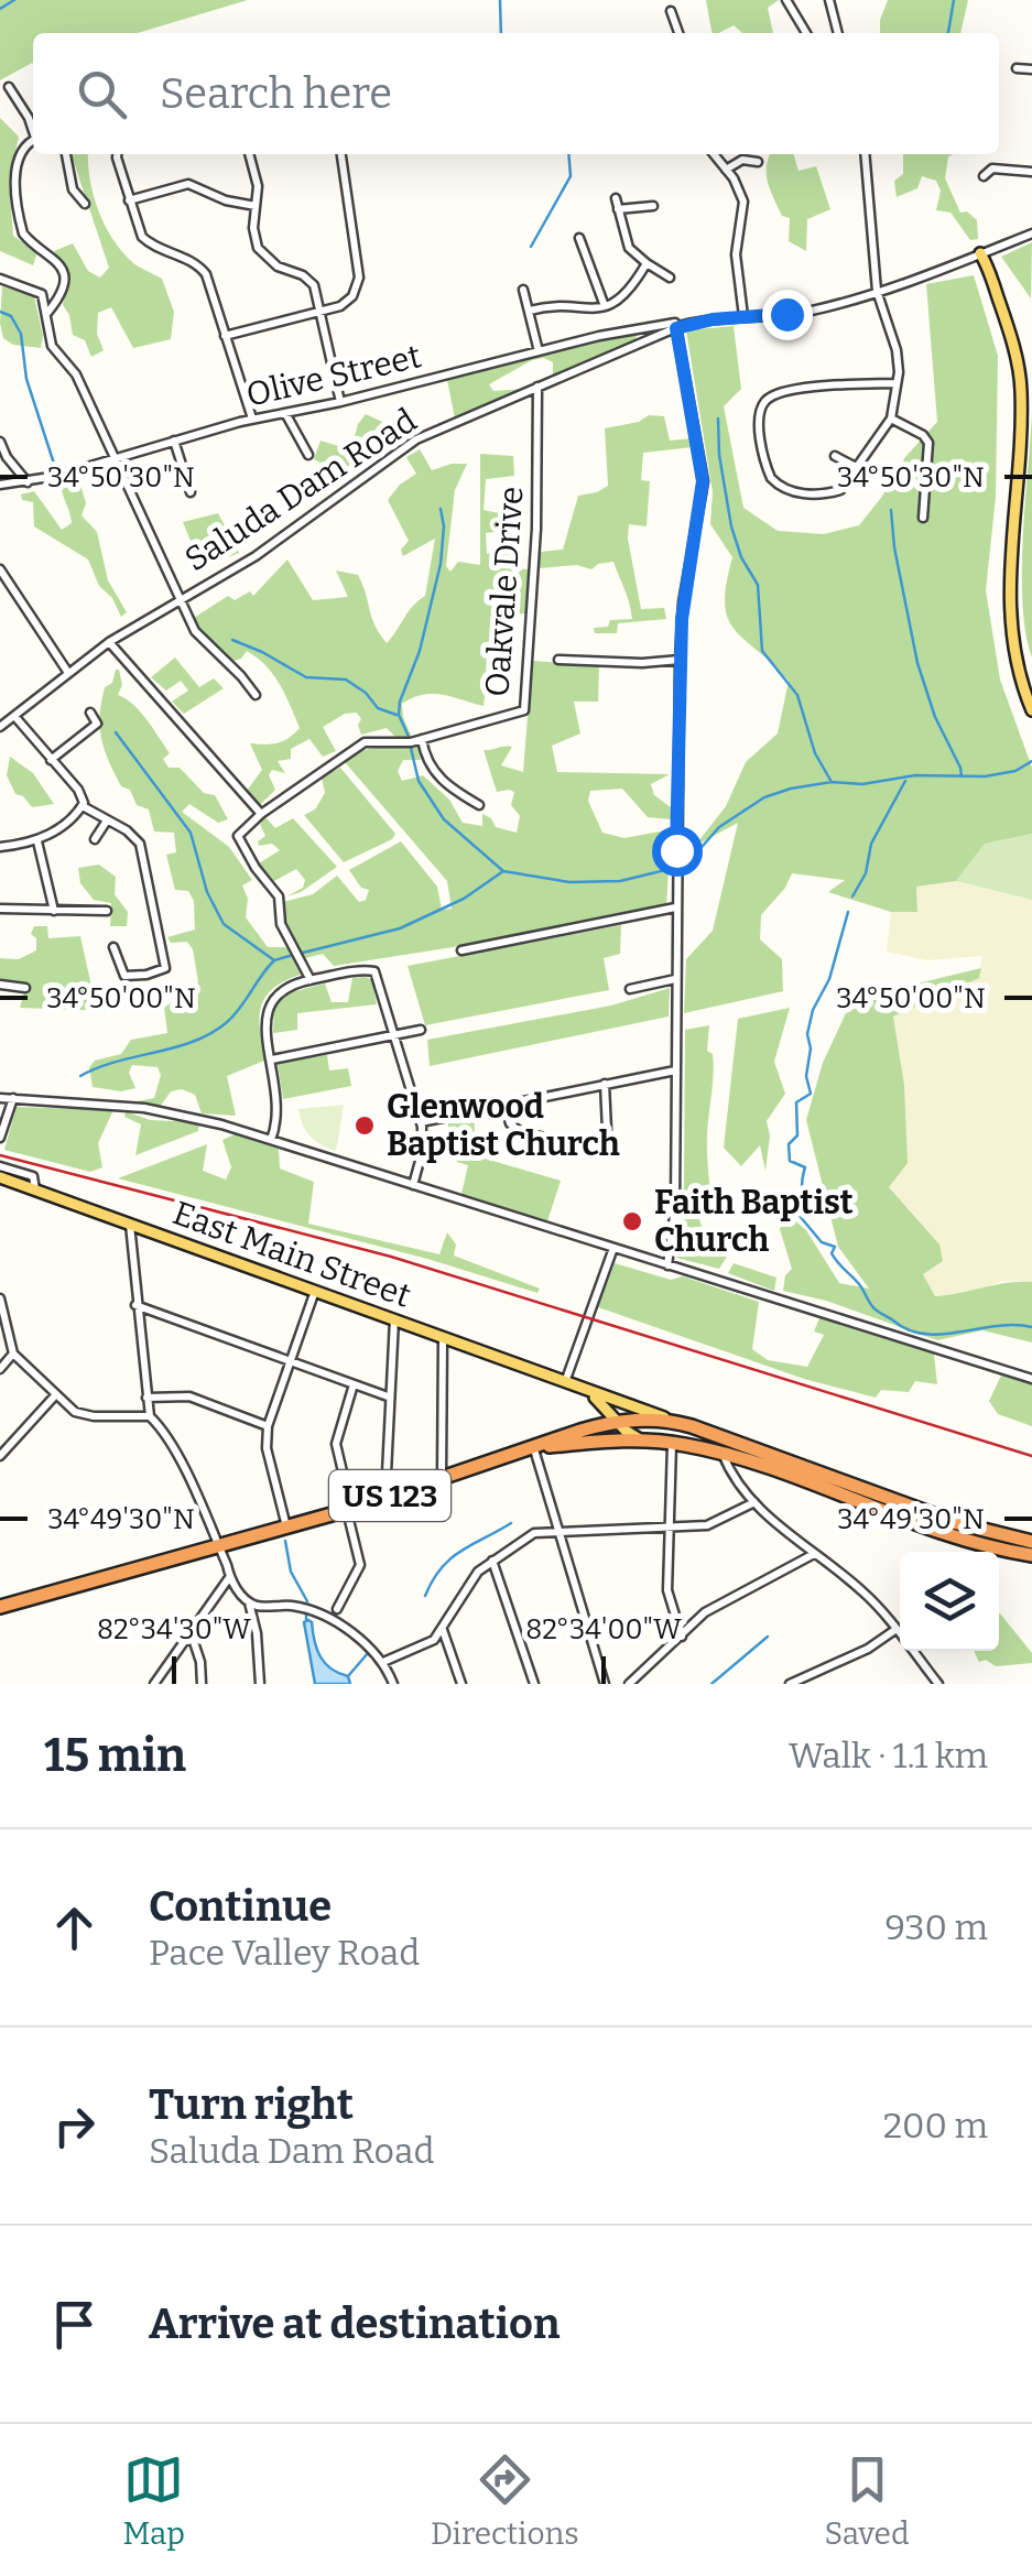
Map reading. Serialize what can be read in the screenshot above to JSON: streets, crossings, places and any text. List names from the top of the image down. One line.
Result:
{"streets":{"highway":["US 123"],"main road":["East Main Street"],"street":["Olive Street","Saluda Dam Road","Oakvale Drive"]},"crossings":[["Olive Street","Saluda Dam Road"],["Saluda Dam Road","Oakvale Drive"],["East Main Street","US 123"]],"places":["Glenwood Baptist Church","Faith Baptist Church"],"page":{"search":"Search here","heading":["15 min","Walk · 1.1 km"],"list":[["Continue","Pace Valley Road","930 m"],["Turn right","Saluda Dam Road","200 m"],"Arrive at destination"],"nav":["Map","Directions","Saved"]},"coordinates":["34°50'30\"N","34°50'00\"N","34°49'30\"N","82°34'30\"W","82°34'00\"W"]}
